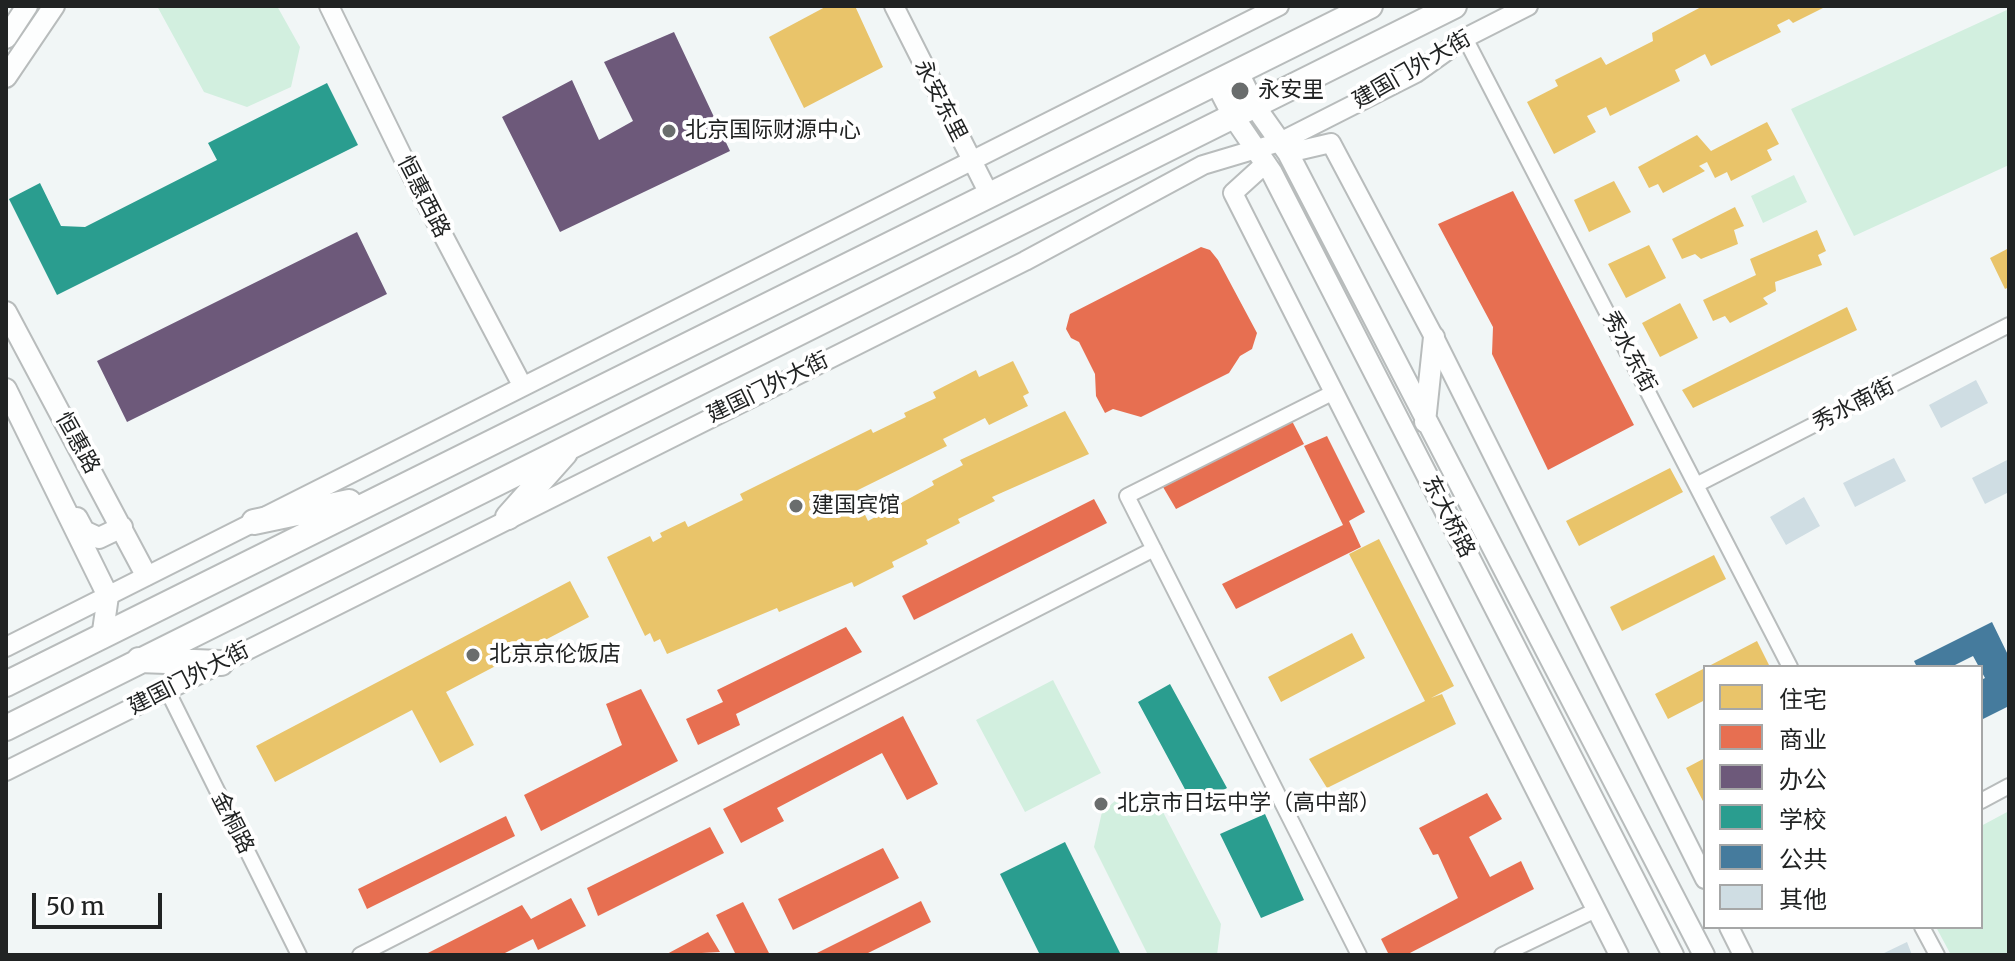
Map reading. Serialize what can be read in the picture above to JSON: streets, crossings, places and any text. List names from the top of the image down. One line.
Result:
{"streets":{"highway":["建国门外大街"],"main road":["恒惠路","东大桥路"],"street":["永安东里","恒惠西路","秀水东街","秀水南街","金桐路"]},"crossings":[["建国门外大街","秀水东街"],["建国门外大街","东大桥路"],["建国门外大街","金桐路"],["秀水东街","秀水南街"]],"places":["永安里","北京国际财源中心","建国宾馆","北京京伦饭店","北京市日坛中学（高中部）"],"legend":["住宅","商业","办公","学校","公共","其他"],"scale_bar":"50 m"}
